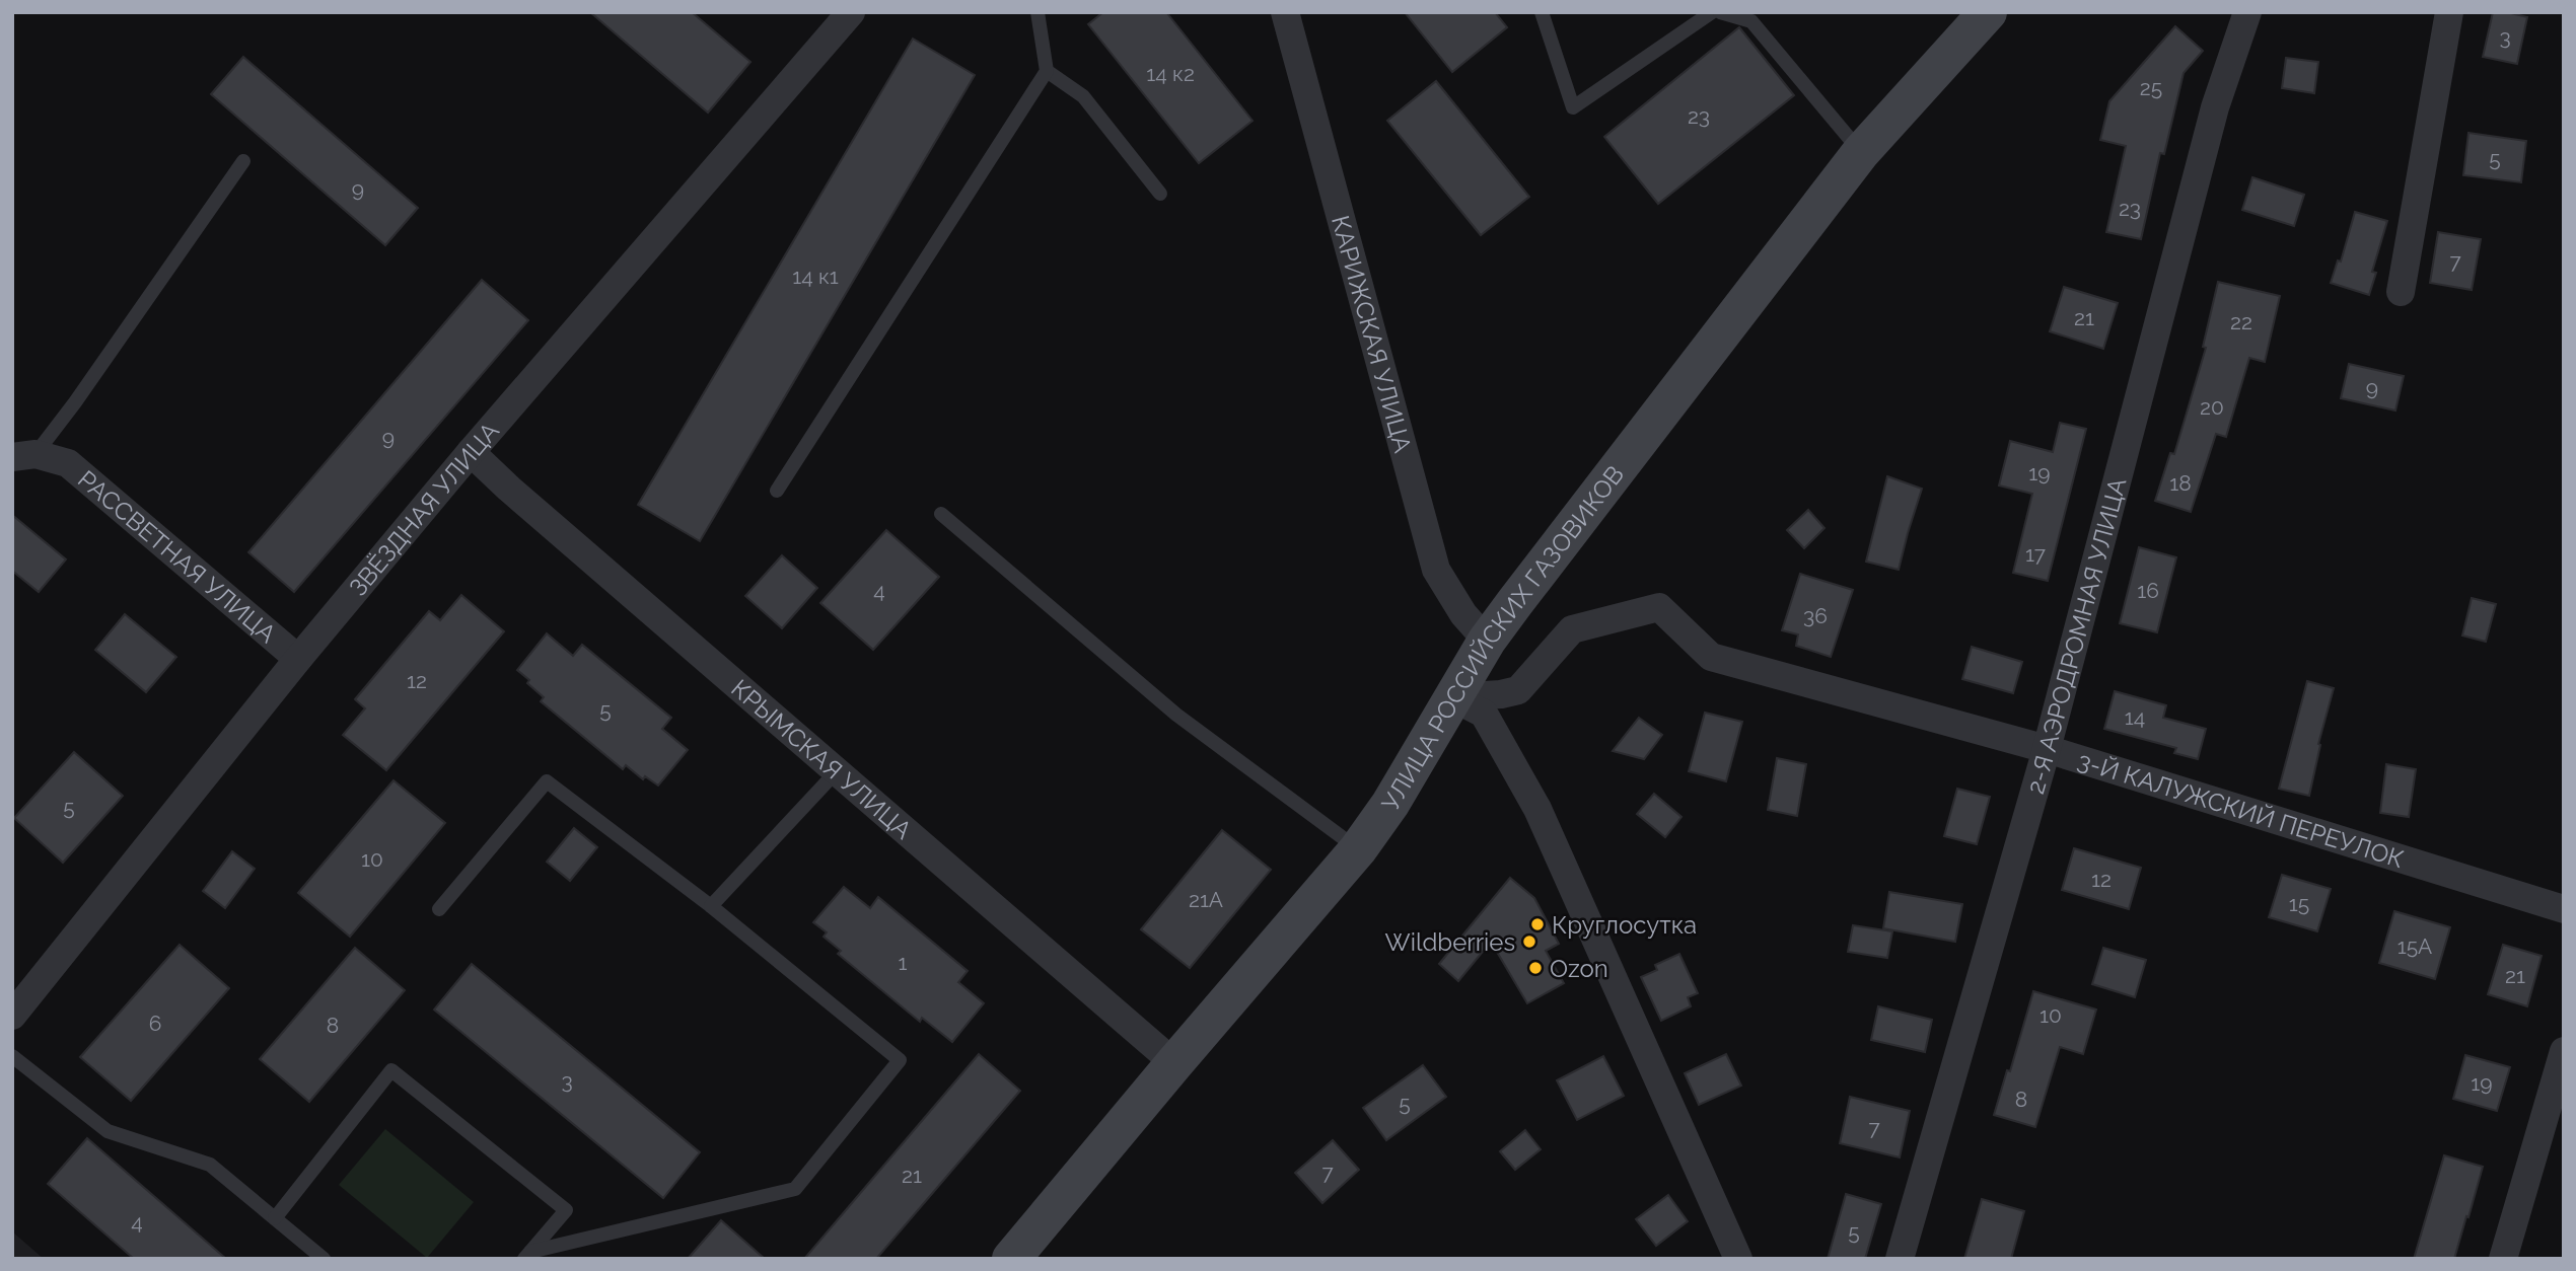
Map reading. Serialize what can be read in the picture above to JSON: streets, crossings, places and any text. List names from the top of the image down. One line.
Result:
{"streets":{"main road":["УЛИЦА РОССИЙСКИХ ГАЗОВИКОВ"],"street":["КАРИЖСКАЯ УЛИЦА","ЗВЁЗДНАЯ УЛИЦА","РАССВЕТНАЯ УЛИЦА","2-Я АЭРОДРОМНАЯ УЛИЦА","КРЫМСКАЯ УЛИЦА","3-Й КАЛУЖСКИЙ ПЕРЕУЛОК"]},"crossings":[["КАРИЖСКАЯ УЛИЦА","УЛИЦА РОССИЙСКИХ ГАЗОВИКОВ"],["ЗВЁЗДНАЯ УЛИЦА","РАССВЕТНАЯ УЛИЦА"],["ЗВЁЗДНАЯ УЛИЦА","КРЫМСКАЯ УЛИЦА"],["2-Я АЭРОДРОМНАЯ УЛИЦА","3-Й КАЛУЖСКИЙ ПЕРЕУЛОК"],["УЛИЦА РОССИЙСКИХ ГАЗОВИКОВ","КРЫМСКАЯ УЛИЦА"],["УЛИЦА РОССИЙСКИХ ГАЗОВИКОВ","3-Й КАЛУЖСКИЙ ПЕРЕУЛОК"]],"places":["Круглосутка","Wildberries","Ozon"],"house_numbers":["3","14 к2","25","23","5","9","23","7","14 к1","21","22","9","20","9","19","18","17","4","16","36","12","5","14","5","10","12","21А","15","15А","1","21","10","6","8","3","19","8","5","7","7","21","4","5"]}
